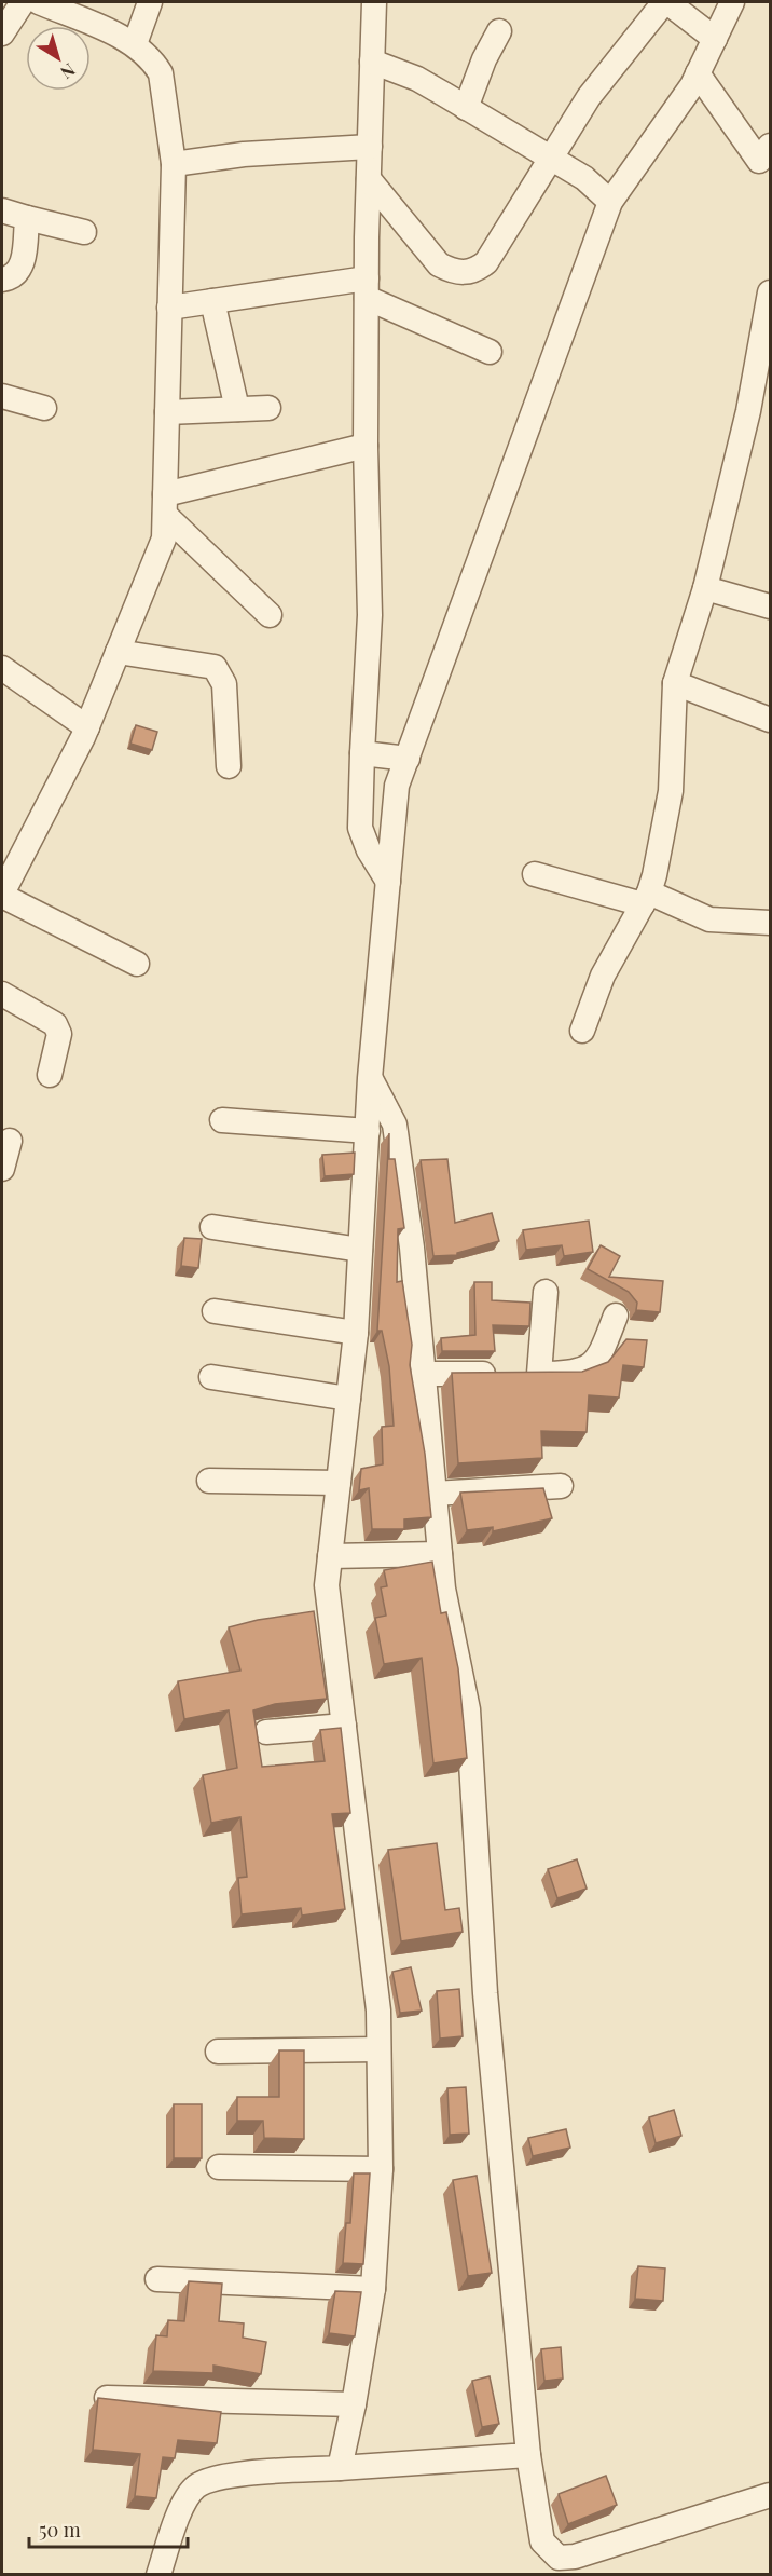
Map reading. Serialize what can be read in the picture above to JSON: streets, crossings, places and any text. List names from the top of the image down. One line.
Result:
{"scale_bar":"50 m","north":"bottom right"}
